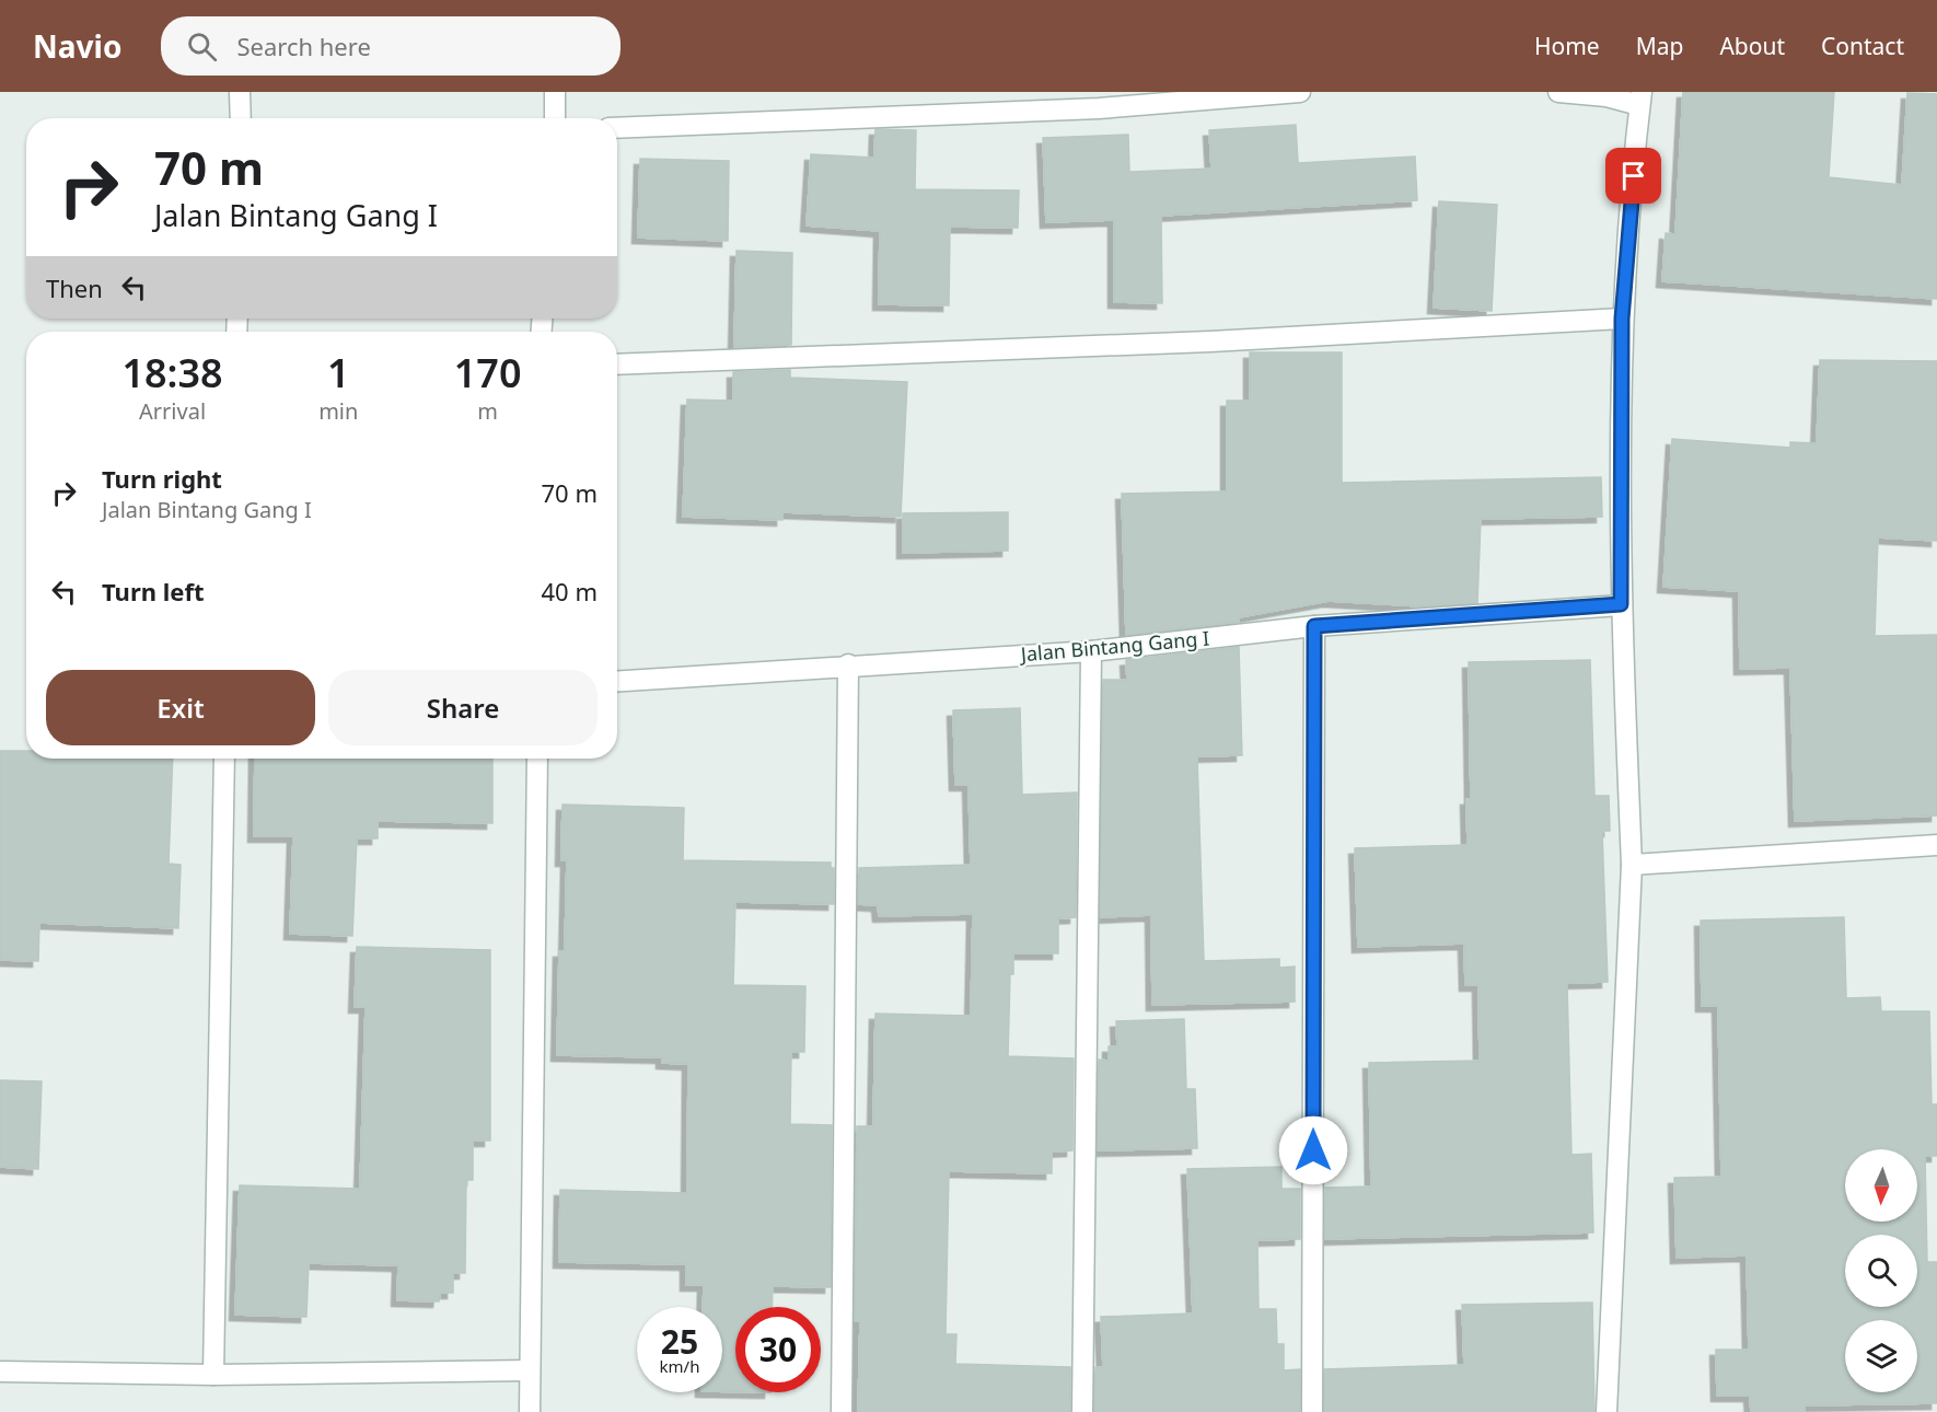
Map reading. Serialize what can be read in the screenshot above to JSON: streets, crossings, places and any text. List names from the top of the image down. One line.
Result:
{"streets":{"street":["Jalan Bintang Gang I"]},"north":"bottom","page":{"header":"Navio","search":"Search here","nav":["Home","Map","About","Contact"],"turn":["70 m","Jalan Bintang Gang I"],"then":"Then","eta":["18:38","Arrival","1","min","170","m"],"list":[{"name":"Turn right","note":"Jalan Bintang Gang I","value":"70 m"},{"name":"Turn left","value":"40 m"}],"buttons":["Exit","Share"],"speed":"25 km/h","limit":"30"}}
